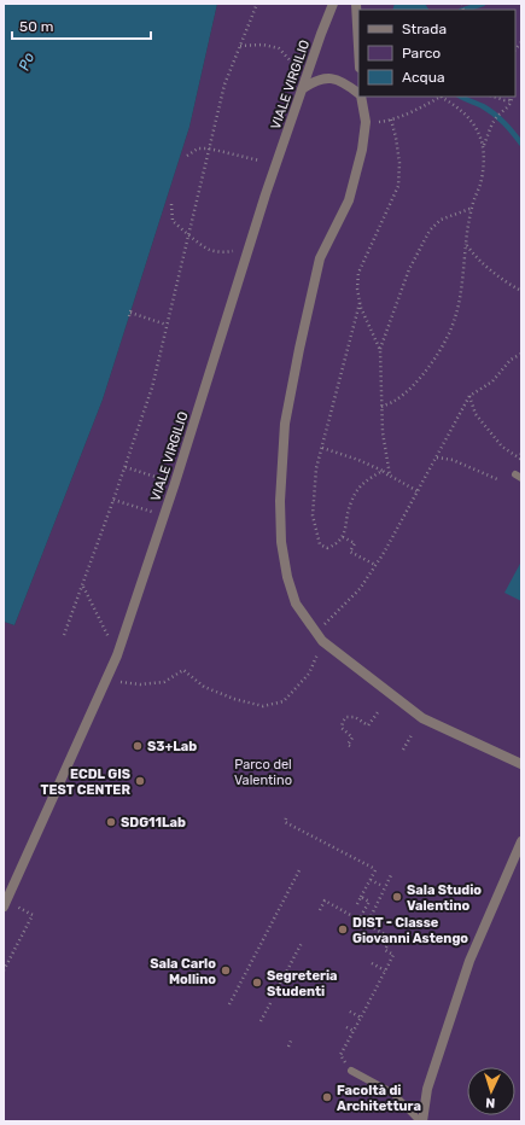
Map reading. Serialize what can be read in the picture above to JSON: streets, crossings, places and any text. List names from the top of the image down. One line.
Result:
{"streets":{"street":["VIALE VIRGILIO"]},"water":["Po"],"parks":["Parco del Valentino"],"places":["S3+Lab","ECDL GIS TEST CENTER","SDG11Lab","Sala Studio Valentino","DIST - Classe Giovanni Astengo","Sala Carlo Mollino","Segreteria Studenti","Facoltà di Architettura"],"legend":["Strada","Parco","Acqua"],"scale_bar":"50 m","north":"bottom"}
